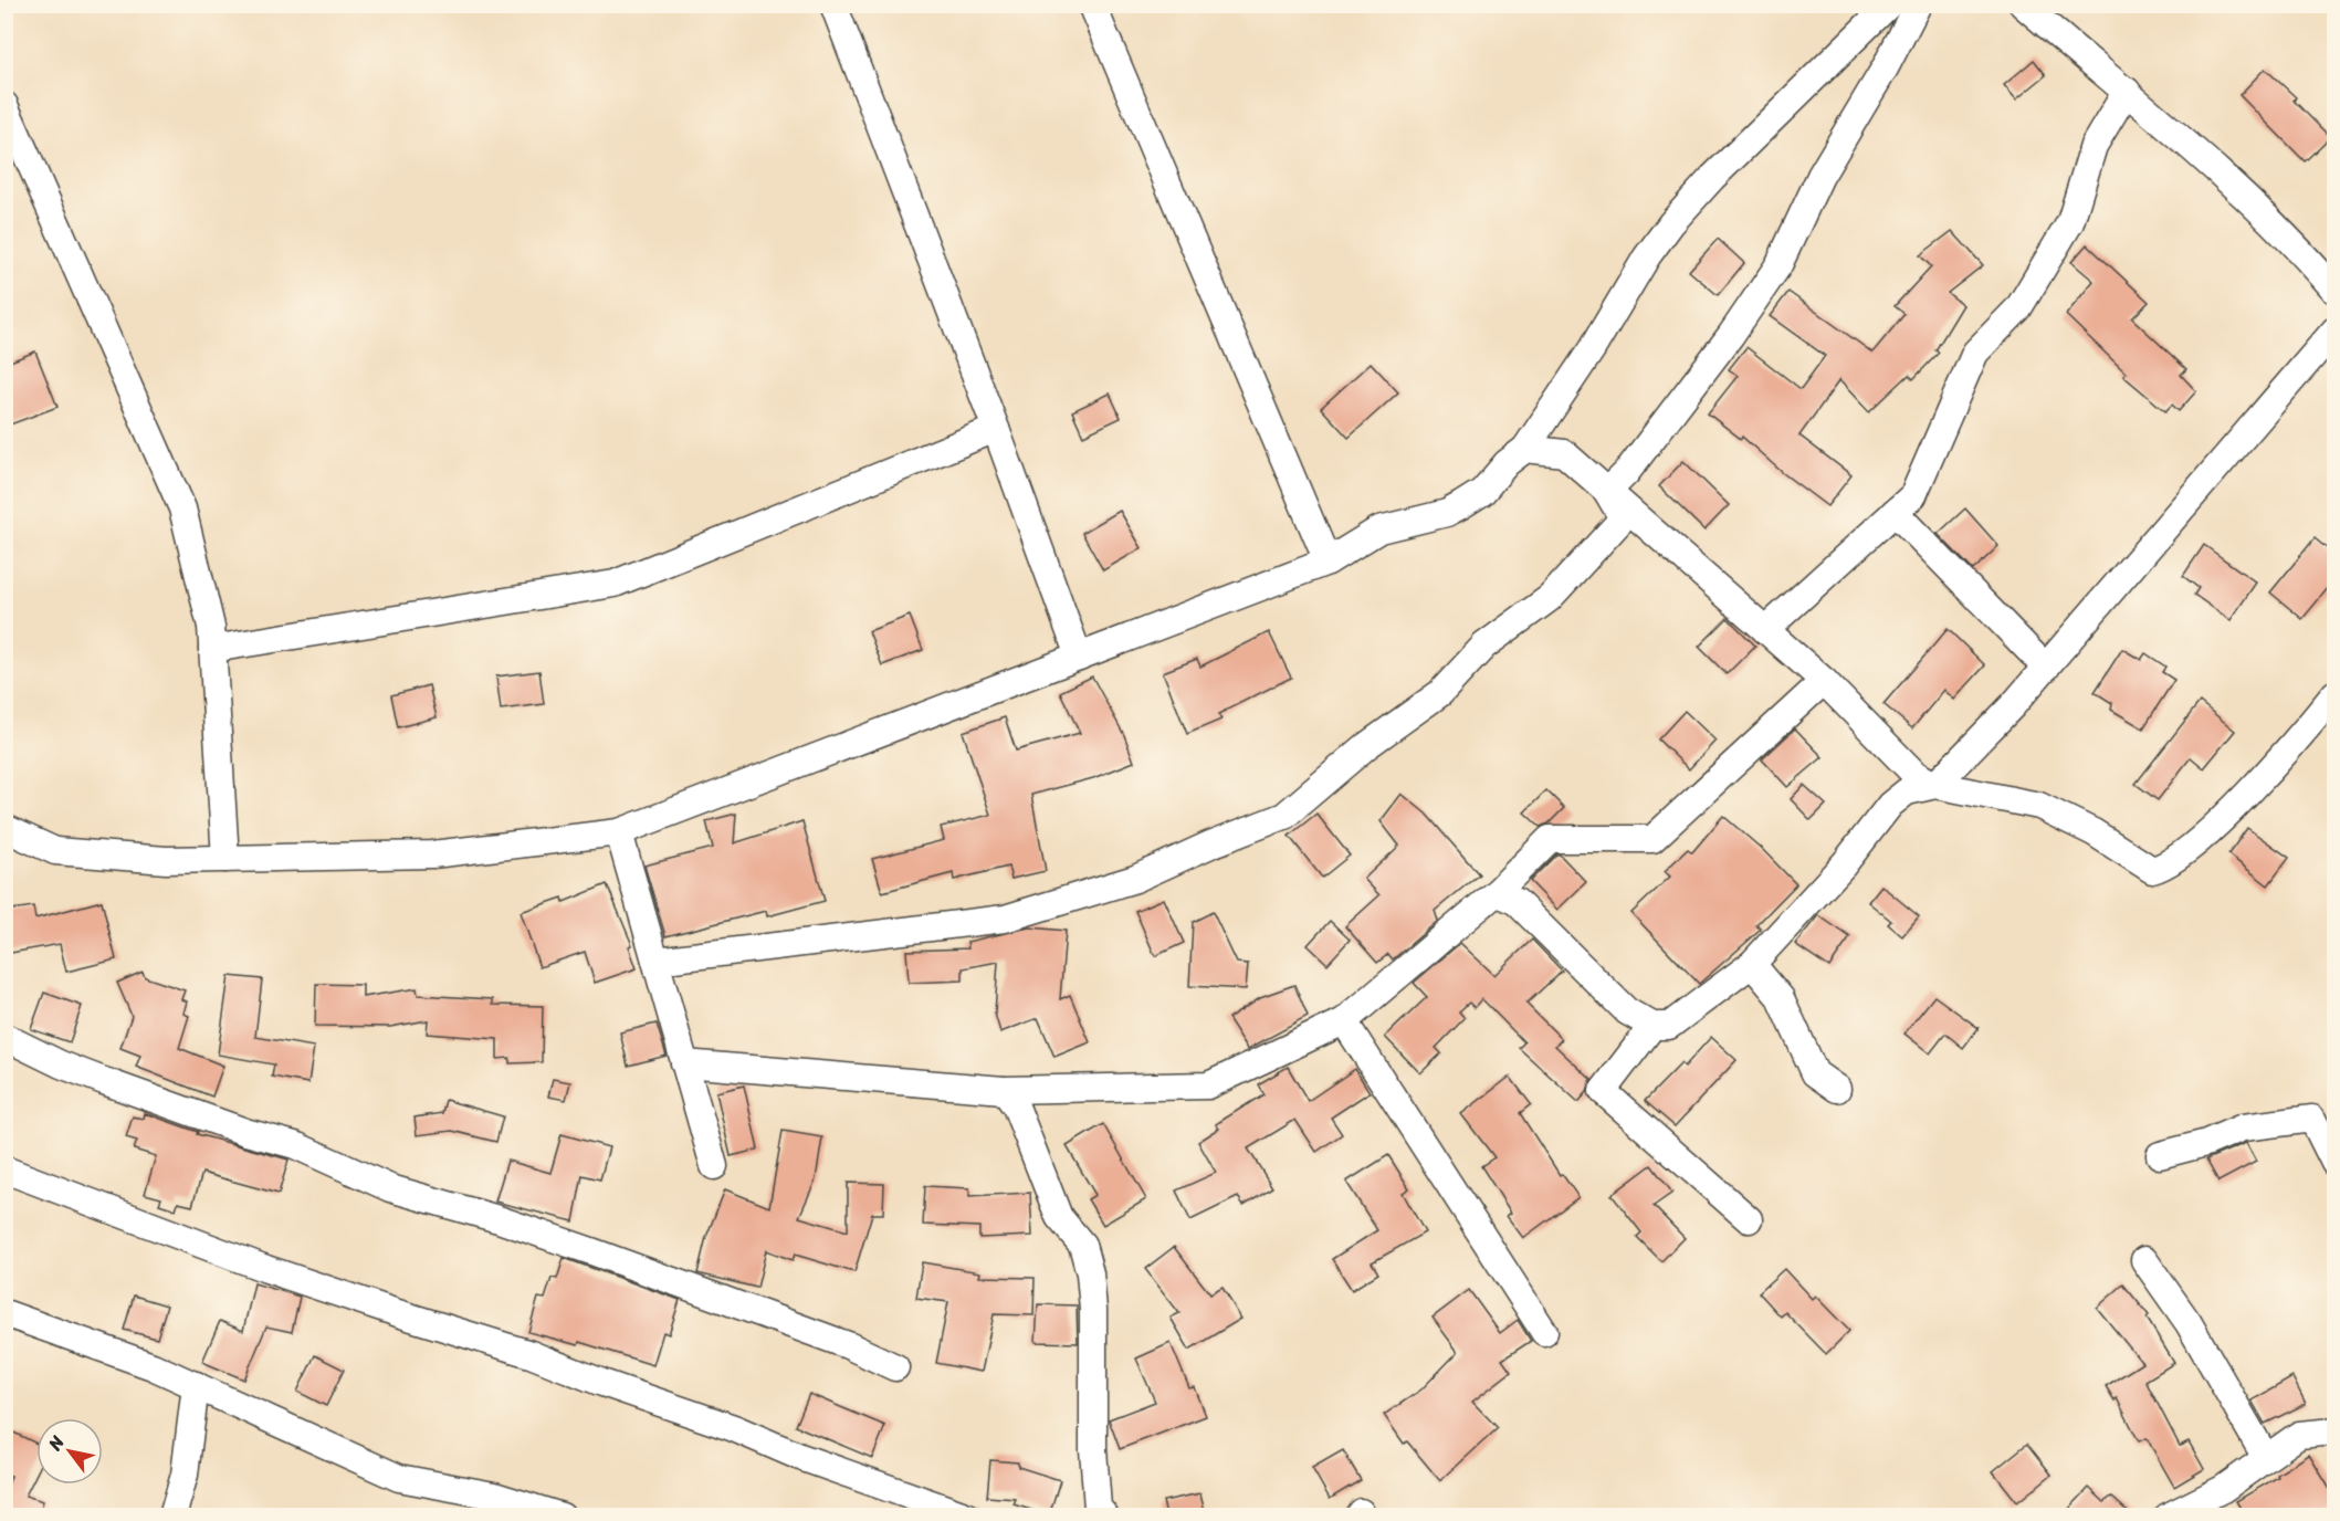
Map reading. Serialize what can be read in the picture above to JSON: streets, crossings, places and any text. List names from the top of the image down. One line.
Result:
{"north":"top left"}
